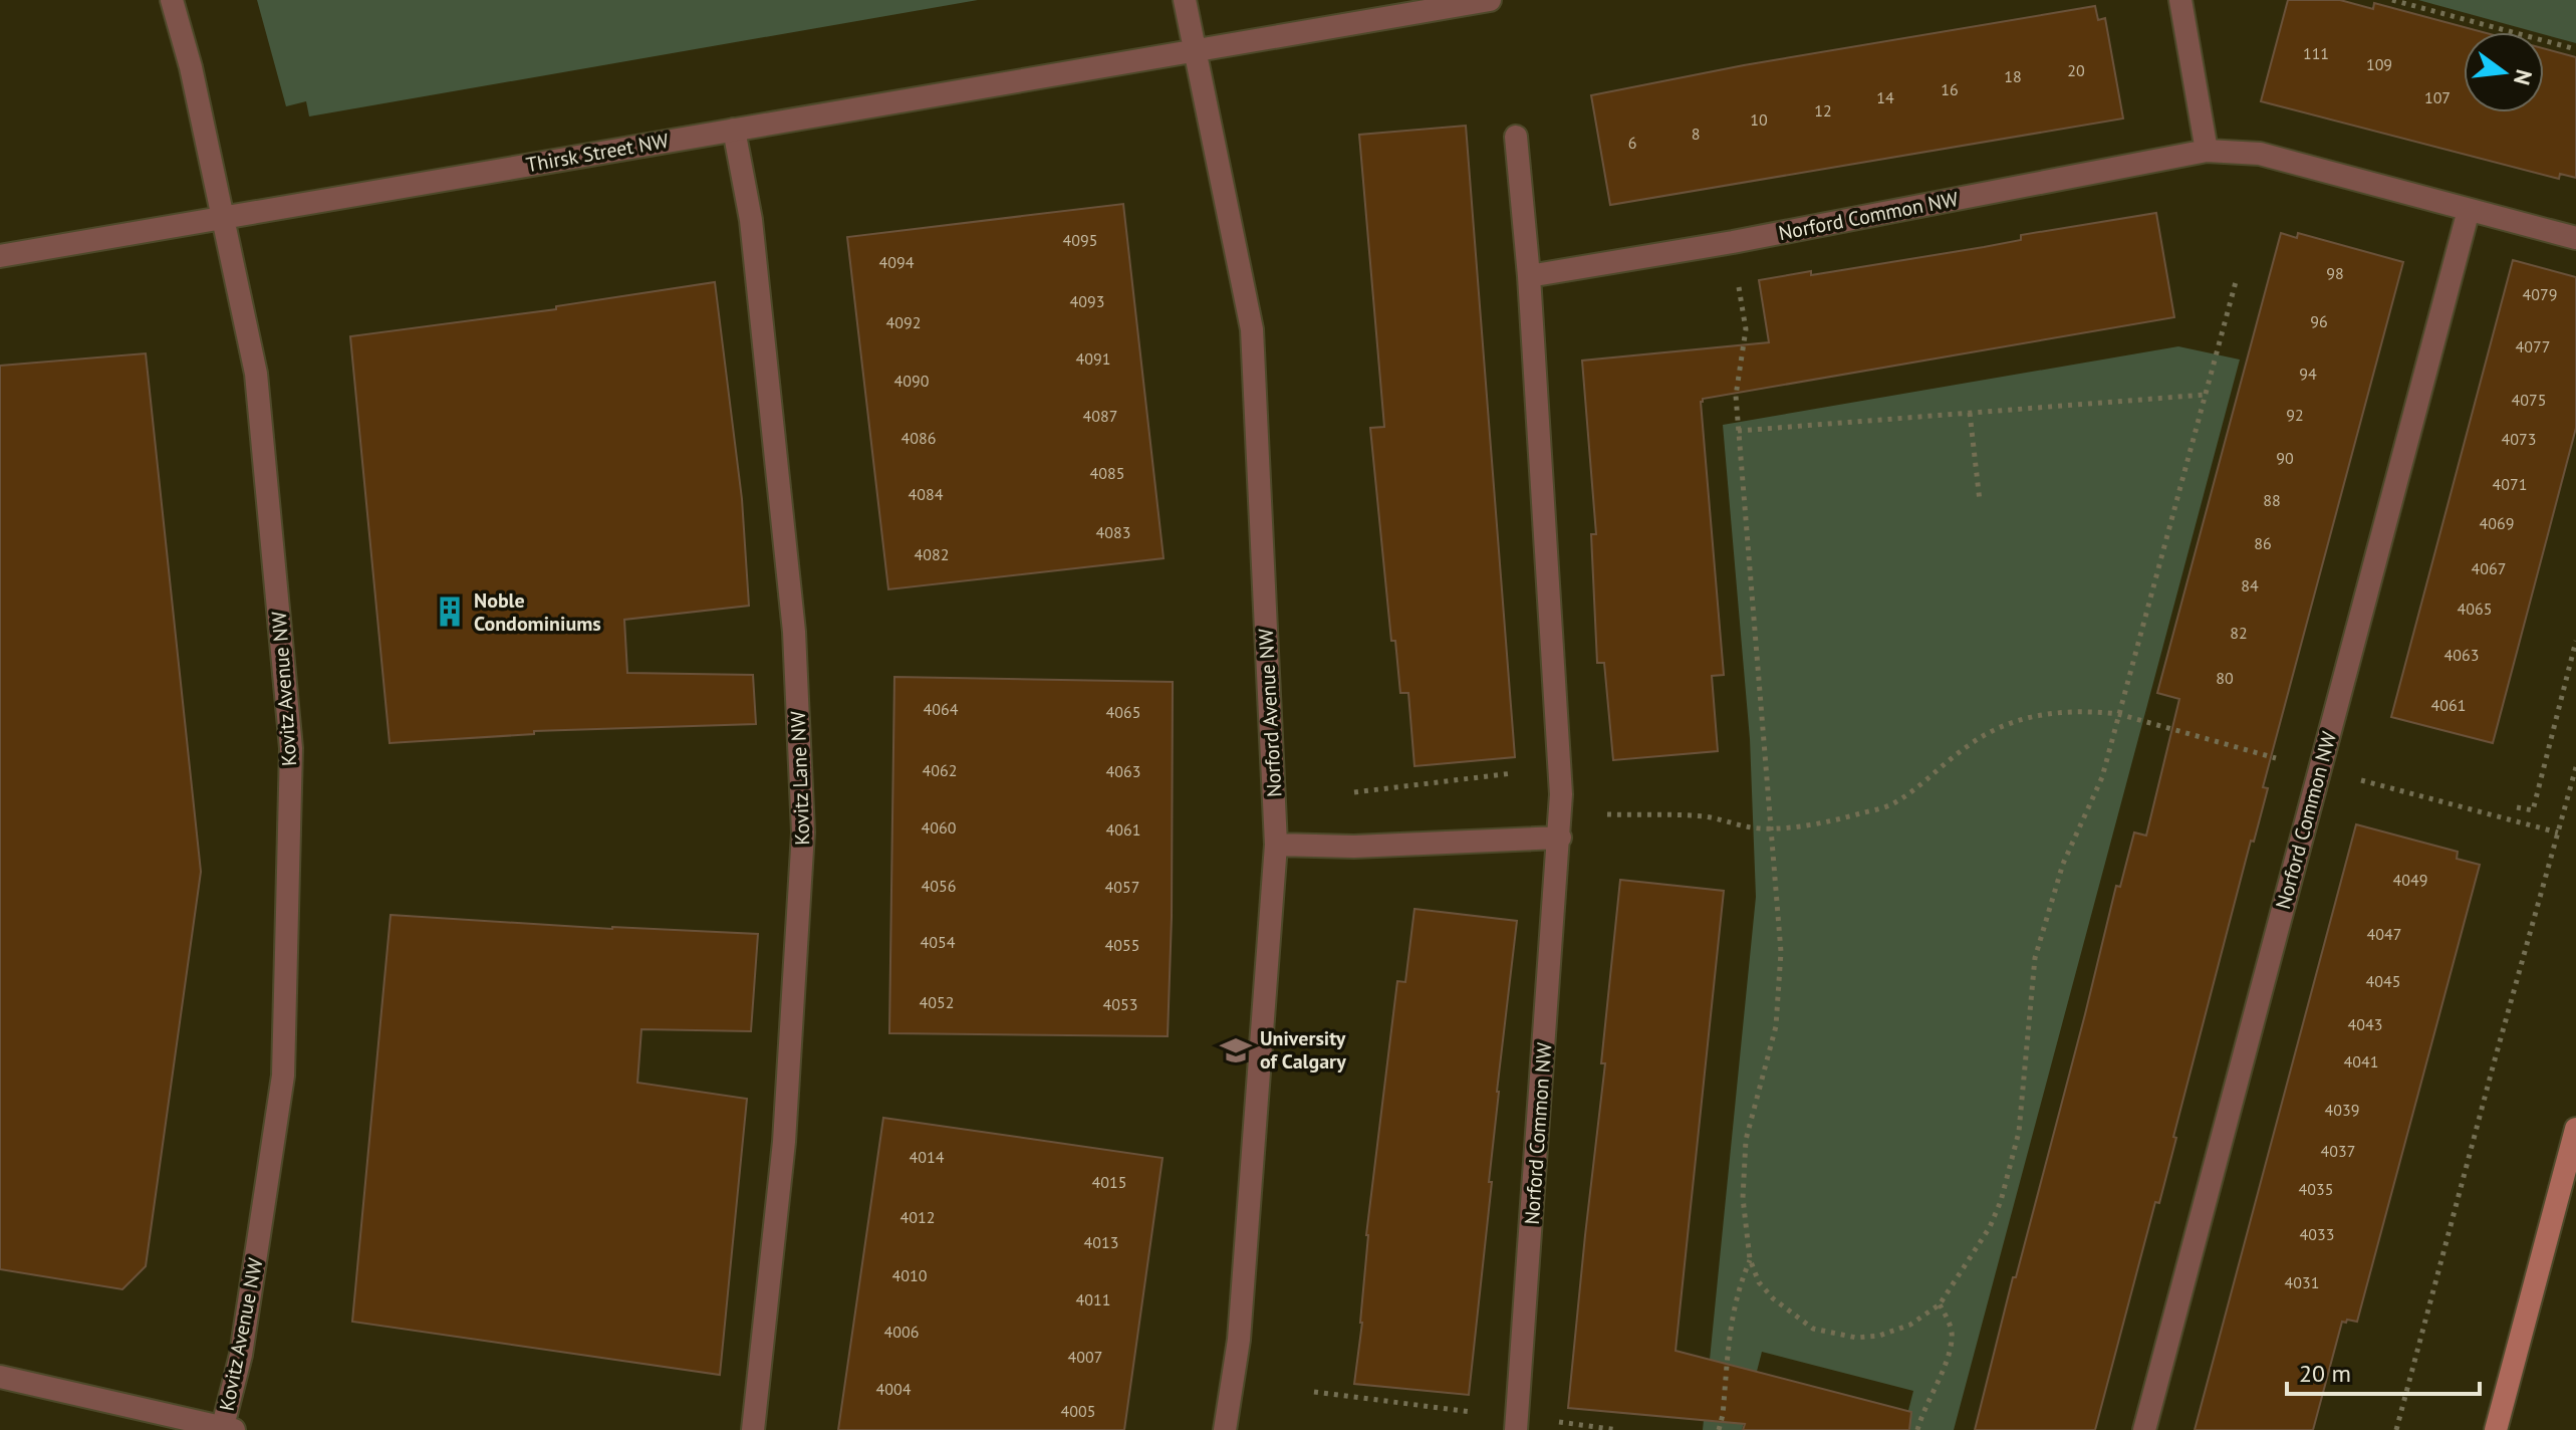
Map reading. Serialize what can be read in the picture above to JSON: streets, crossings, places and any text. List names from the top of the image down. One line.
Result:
{"streets":{"street":["Thirsk Street NW","Norford Common NW","Kovitz Avenue NW","Norford Avenue NW","Kovitz Lane NW"]},"crossings":[["Thirsk Street NW","Kovitz Avenue NW"],["Thirsk Street NW","Norford Avenue NW"],["Thirsk Street NW","Kovitz Lane NW"]],"places":{"building":["Noble Condominiums"],"school or university":["University of Calgary"]},"house_numbers":["111","109","20","18","16","14","107","12","10","8","6","4095","4094","98","4079","4093","96","4092","4077","4091","94","4090","4075","92","4087","4086","4073","90","4085","4071","4084","88","4069","4083","86","4082","4067","84","4065","82","4063","80","4061","4064","4065","4062","4063","4060","4061","4049","4056","4057","4047","4054","4055","4045","4052","4053","4043","4041","4039","4037","4014","4015","4035","4012","4033","4013","4010","4031","4011","4006","4007","4004","4005"],"scale_bar":"20 m","north":"right"}
